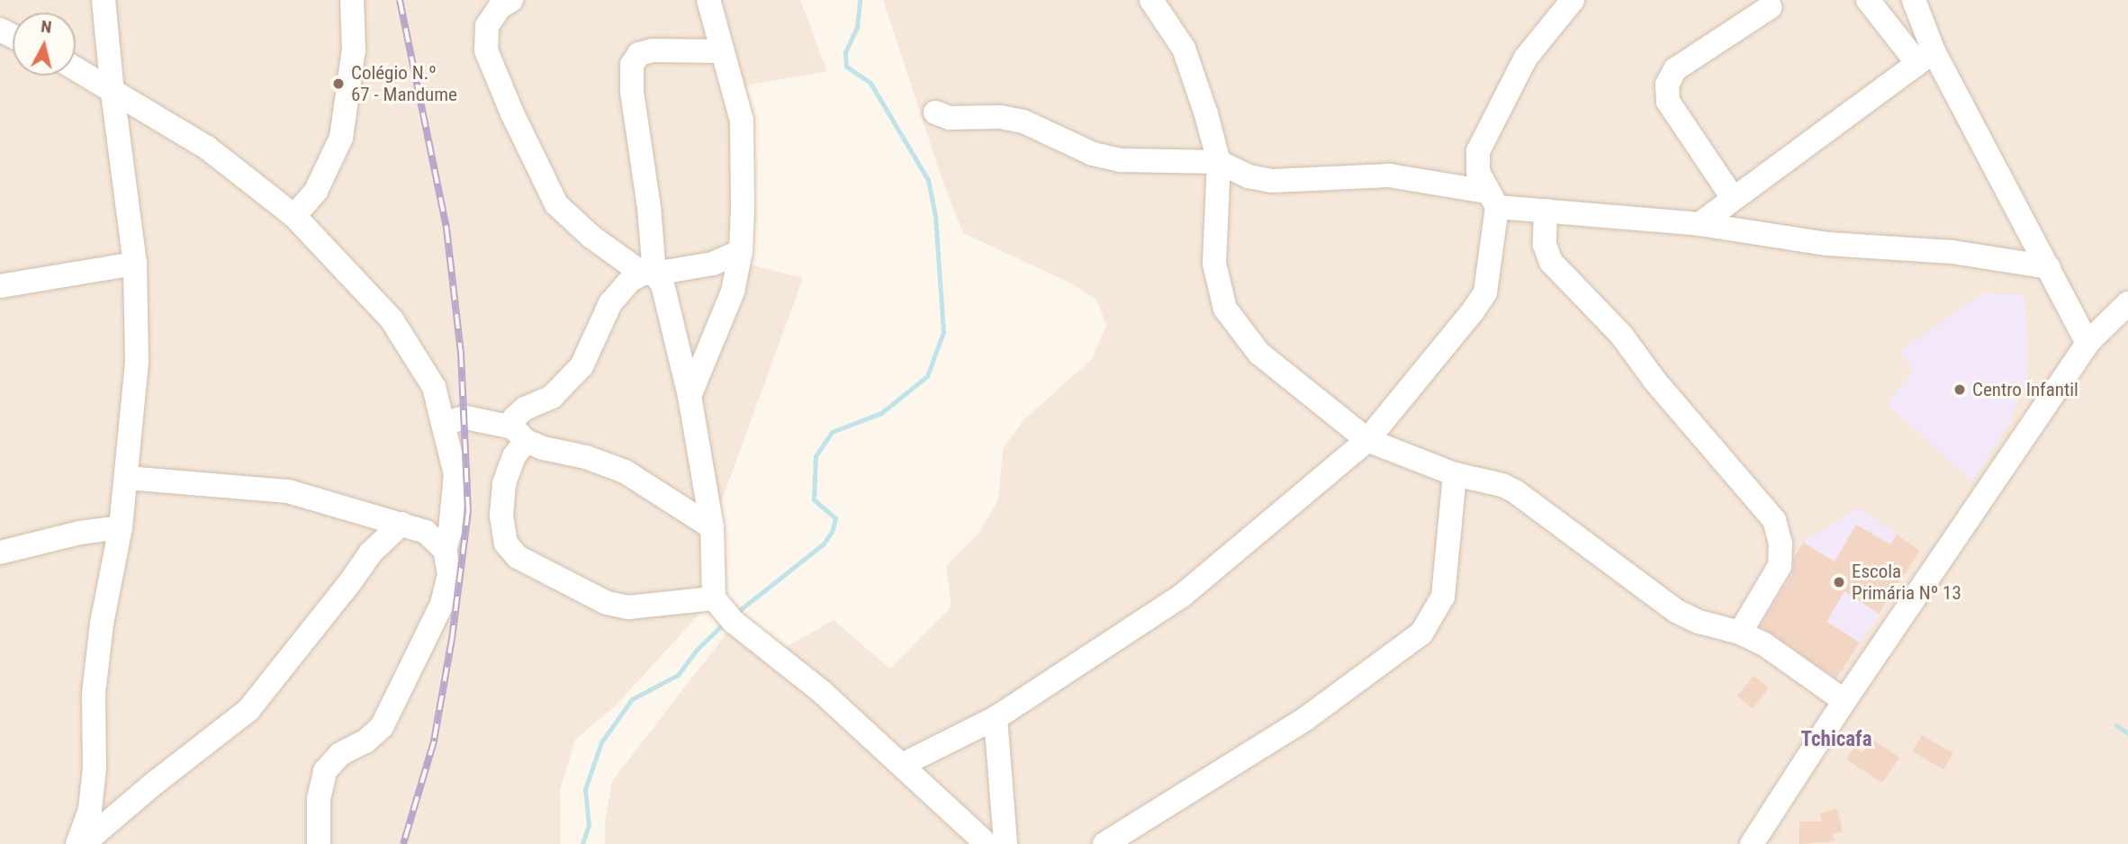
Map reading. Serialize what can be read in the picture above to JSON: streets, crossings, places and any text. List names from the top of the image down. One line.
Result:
{"districts":["Tchicafa"],"places":["Colégio N.º 67 - Mandume","Centro Infantil","Escola Primária Nº 13"],"north":"top"}
